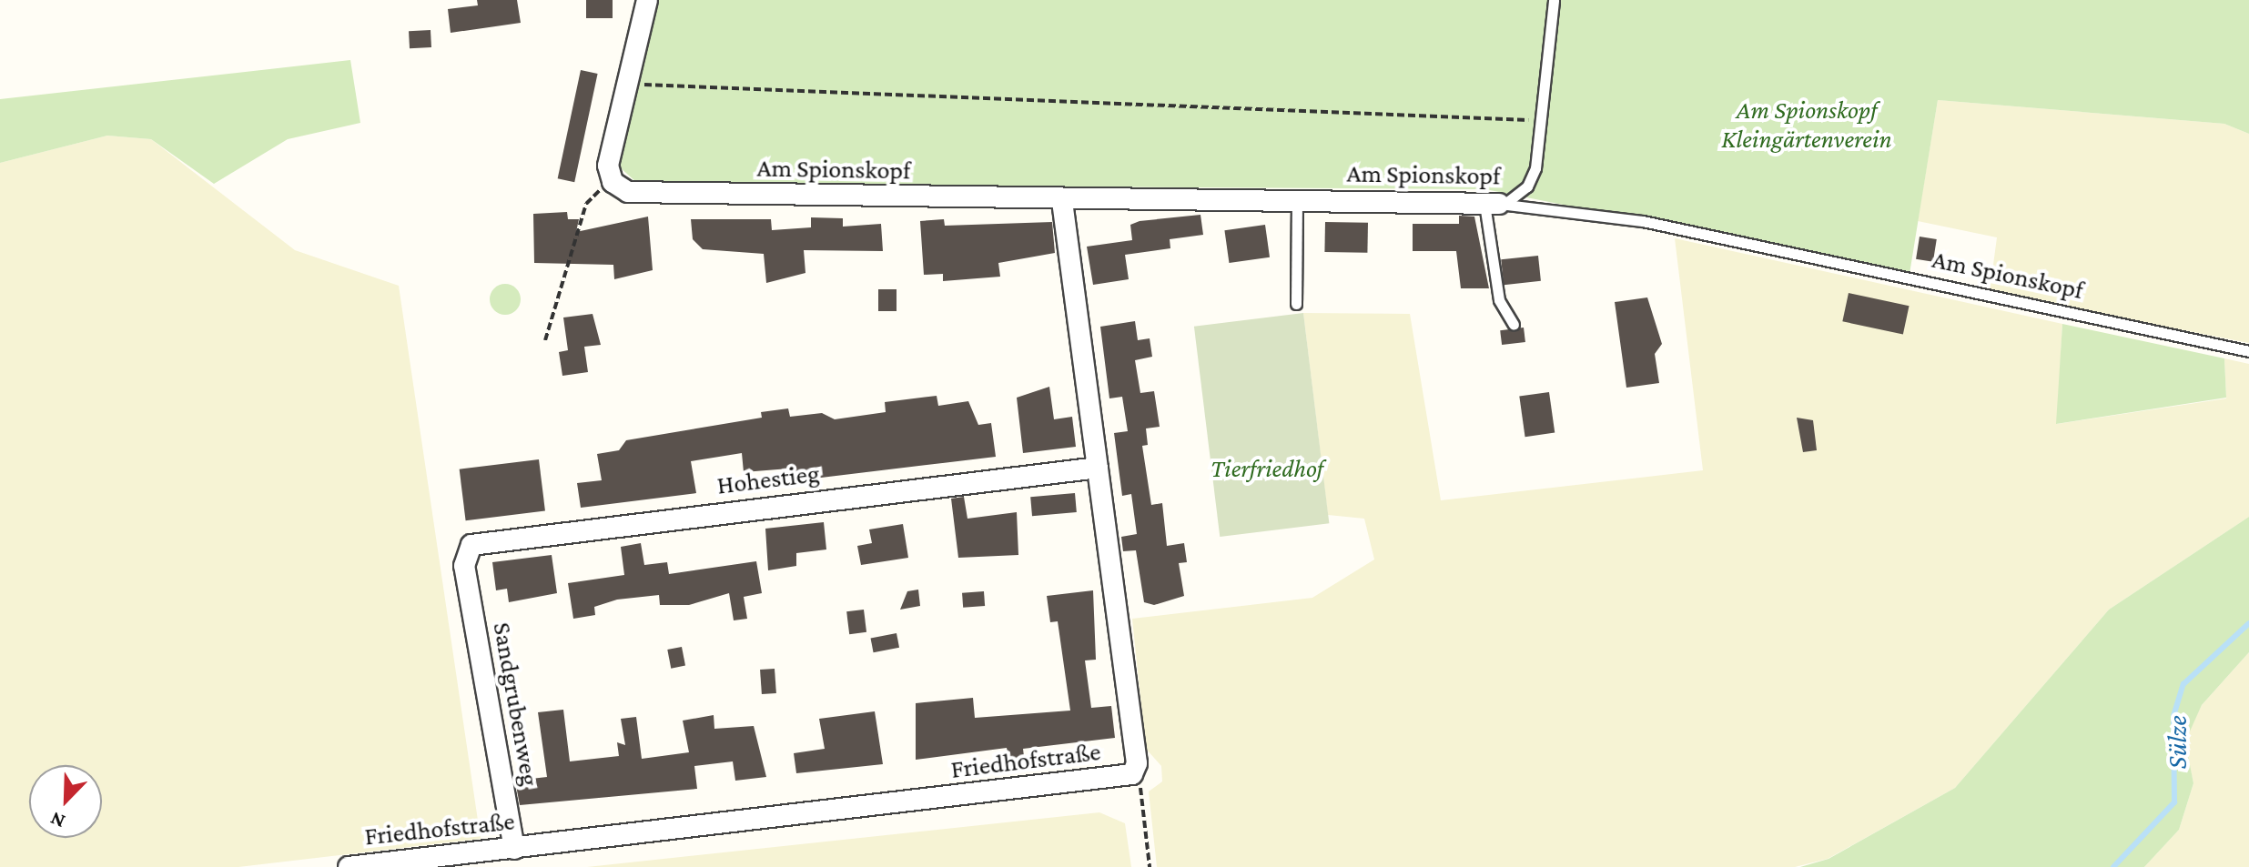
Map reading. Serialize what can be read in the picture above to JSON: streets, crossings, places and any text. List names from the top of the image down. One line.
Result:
{"streets":{"street":["Am Spionskopf","Hohestieg","Sandgrubenweg","Friedhofstraße"]},"crossings":[["Am Spionskopf","Friedhofstraße"],["Hohestieg","Sandgrubenweg"],["Hohestieg","Friedhofstraße"],["Sandgrubenweg","Friedhofstraße"]],"water":["Sülze"],"parks":["Am Spionskopf Kleingärtenverein","Tierfriedhof"],"north":"bottom left"}
